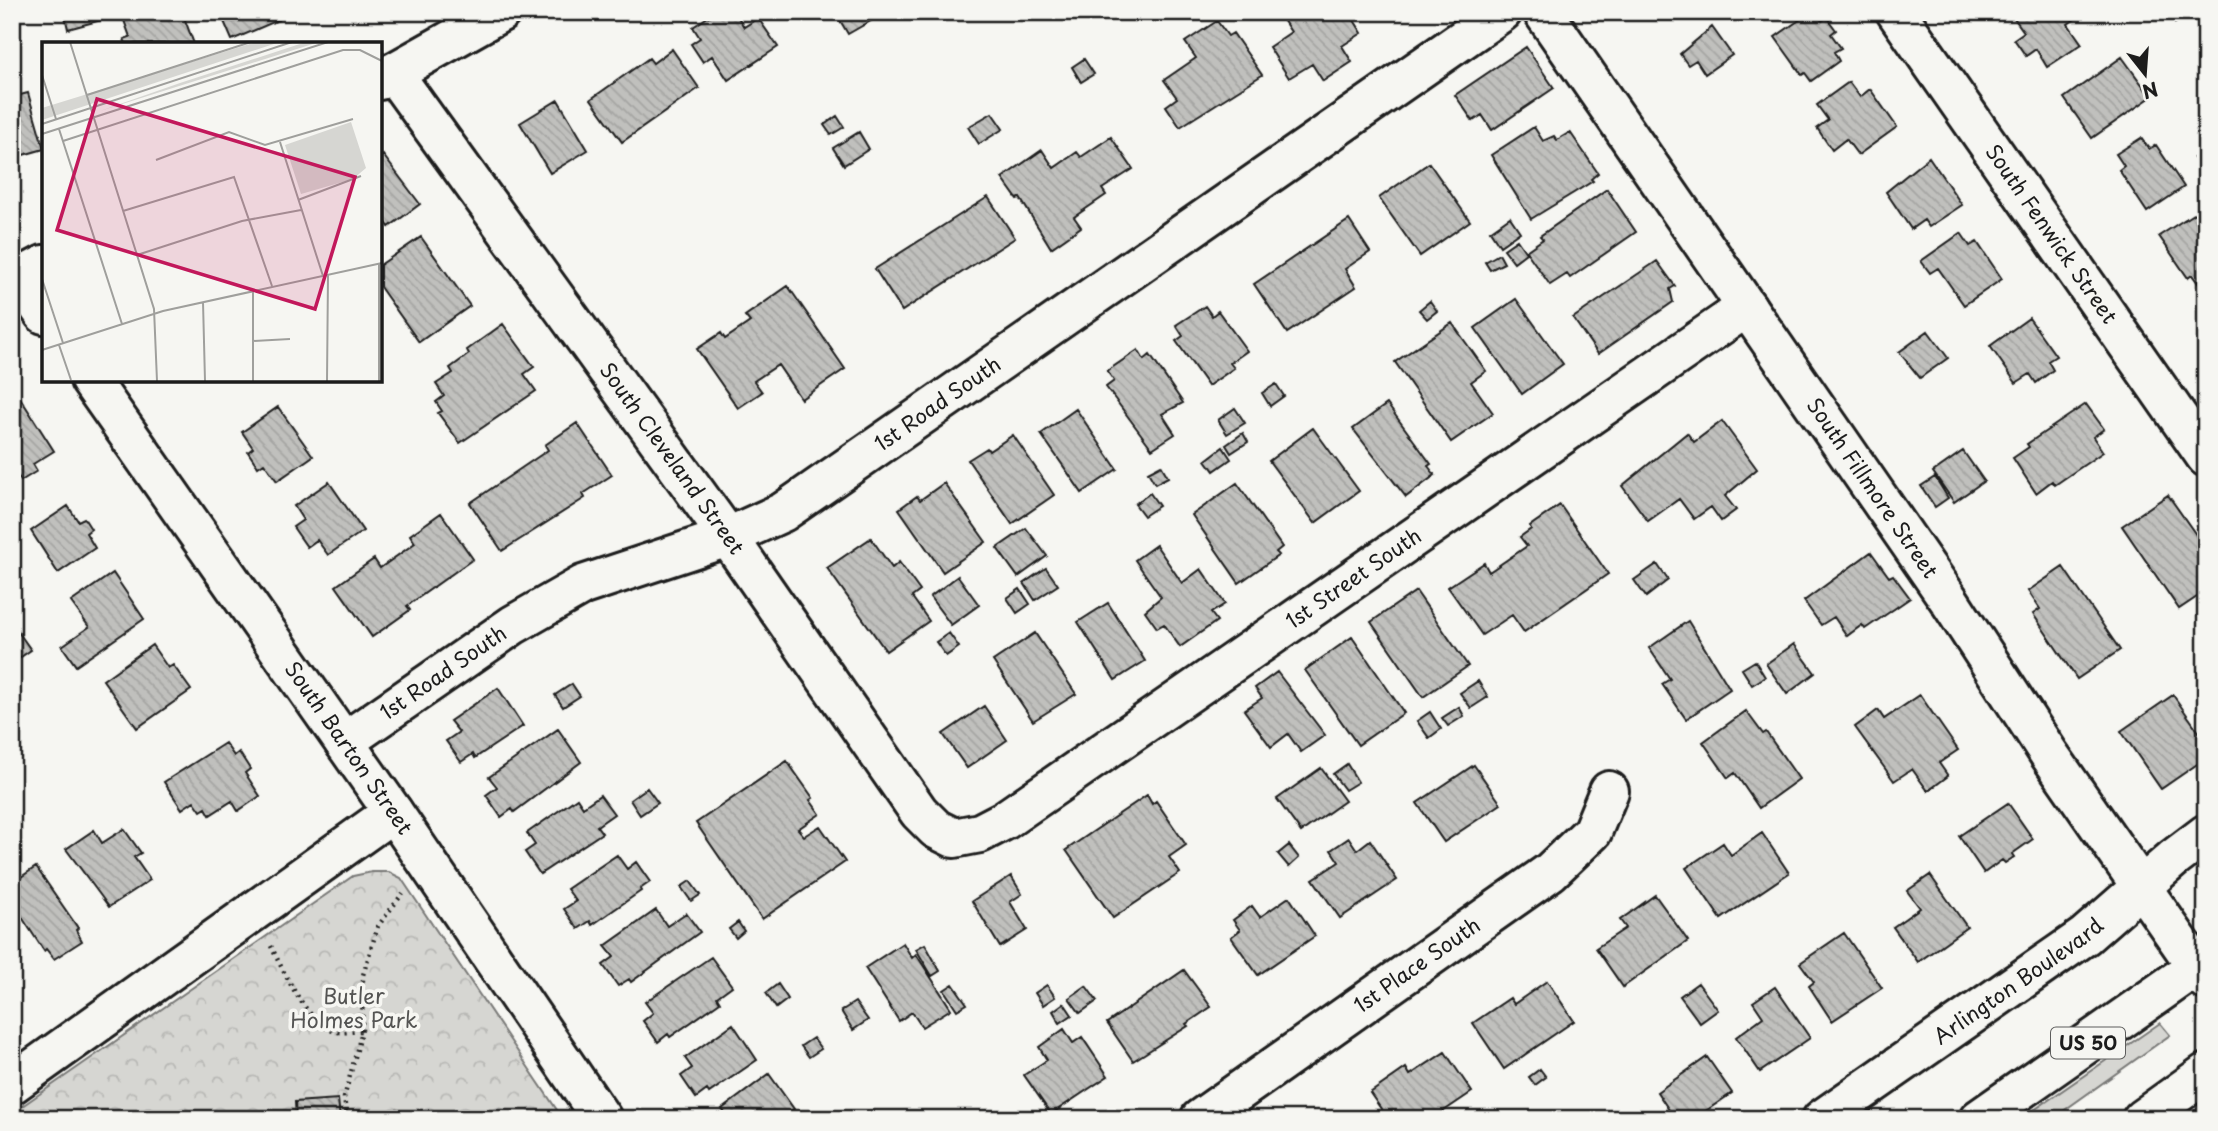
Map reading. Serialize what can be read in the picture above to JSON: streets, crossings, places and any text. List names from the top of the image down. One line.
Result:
{"streets":{"main road":["South Fenwick Street","1st Road South","South Cleveland Street","South Fillmore Street","1st Street South","South Barton Street","1st Place South","Arlington Boulevard","US 50"]},"crossings":[["1st Road South","South Cleveland Street"],["1st Road South","South Barton Street"],["South Cleveland Street","1st Street South"],["South Fillmore Street","1st Street South"],["South Fillmore Street","Arlington Boulevard"],["South Fillmore Street","US 50"]],"parks":["Butler Holmes Park"],"north":"bottom"}
